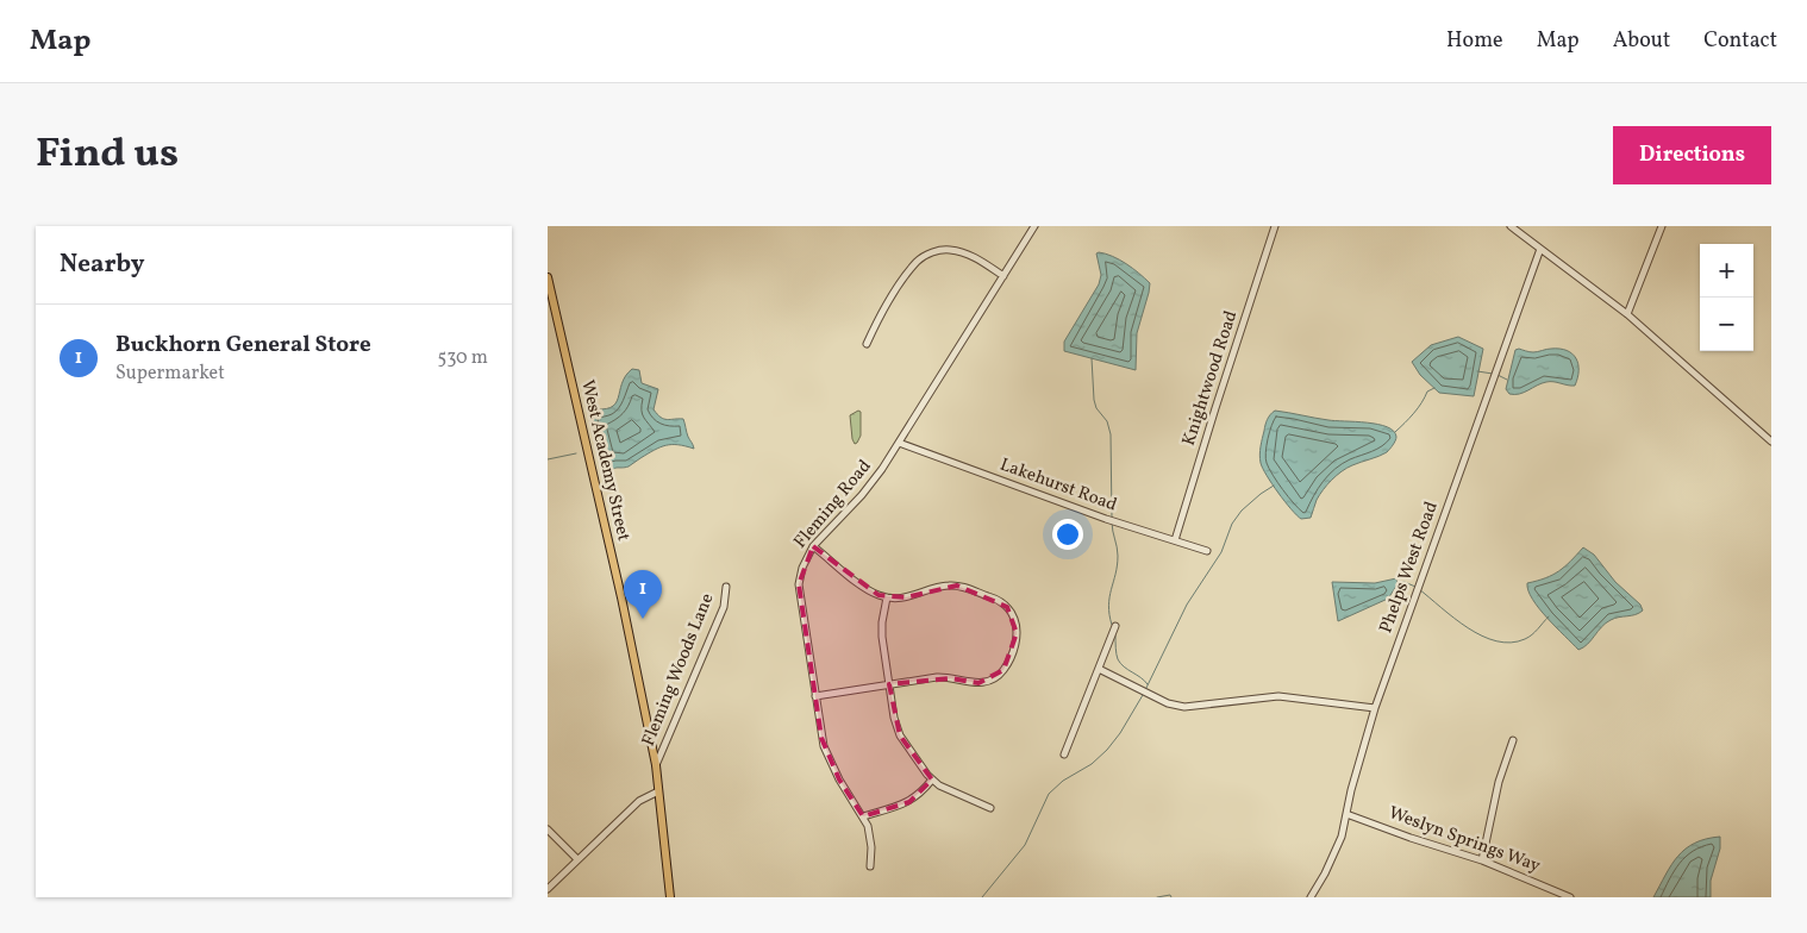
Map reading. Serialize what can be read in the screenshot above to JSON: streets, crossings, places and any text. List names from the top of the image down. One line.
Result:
{"streets":{"main road":["West Academy Street"],"street":["Knightwood Road","Lakehurst Road","Fleming Road","Phelps West Road","Fleming Woods Lane","Weslyn Springs Way"]},"crossings":[["Knightwood Road","Lakehurst Road"],["West Academy Street","Fleming Woods Lane"],["Lakehurst Road","Fleming Road"],["Phelps West Road","Weslyn Springs Way"]],"page":{"header":"Map","nav":["Home","Map","About","Contact"],"title":"Find us","buttons":"Directions","heading":"Nearby","map_buttons":["+","−"],"list":[{"mark":"1","name":"Buckhorn General Store","note":"Supermarket","value":"530 m"}],"pins":"1"}}
